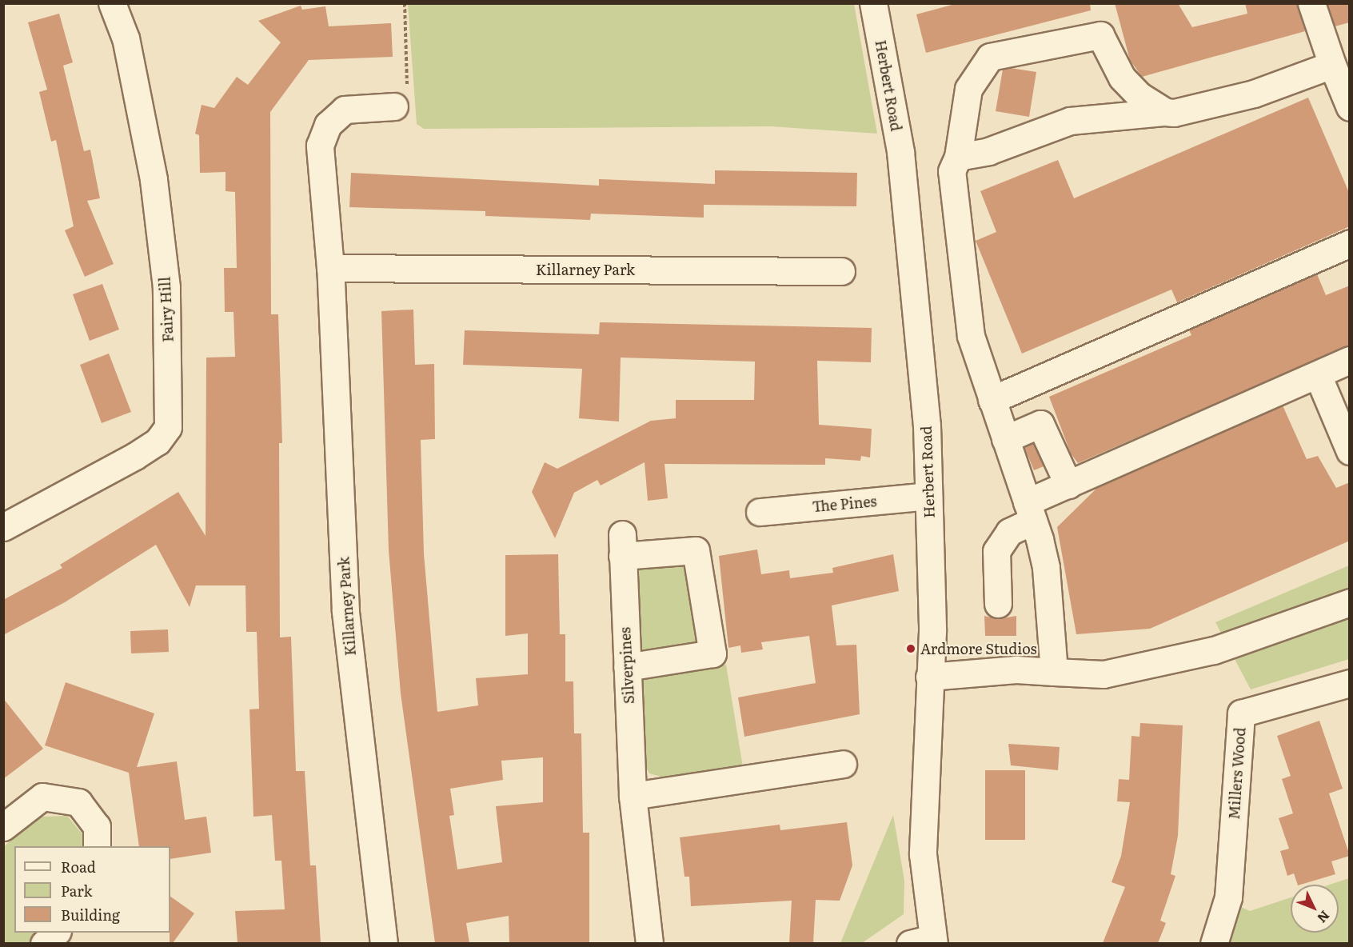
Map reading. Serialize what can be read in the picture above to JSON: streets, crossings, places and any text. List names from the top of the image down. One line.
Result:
{"streets":{"street":["Herbert Road","Killarney Park","Fairy Hill","The Pines","Silverpines","Millers Wood"]},"crossings":[["Herbert Road","The Pines"]],"places":["Ardmore Studios"],"legend":["Road","Park","Building"],"north":"bottom right"}
